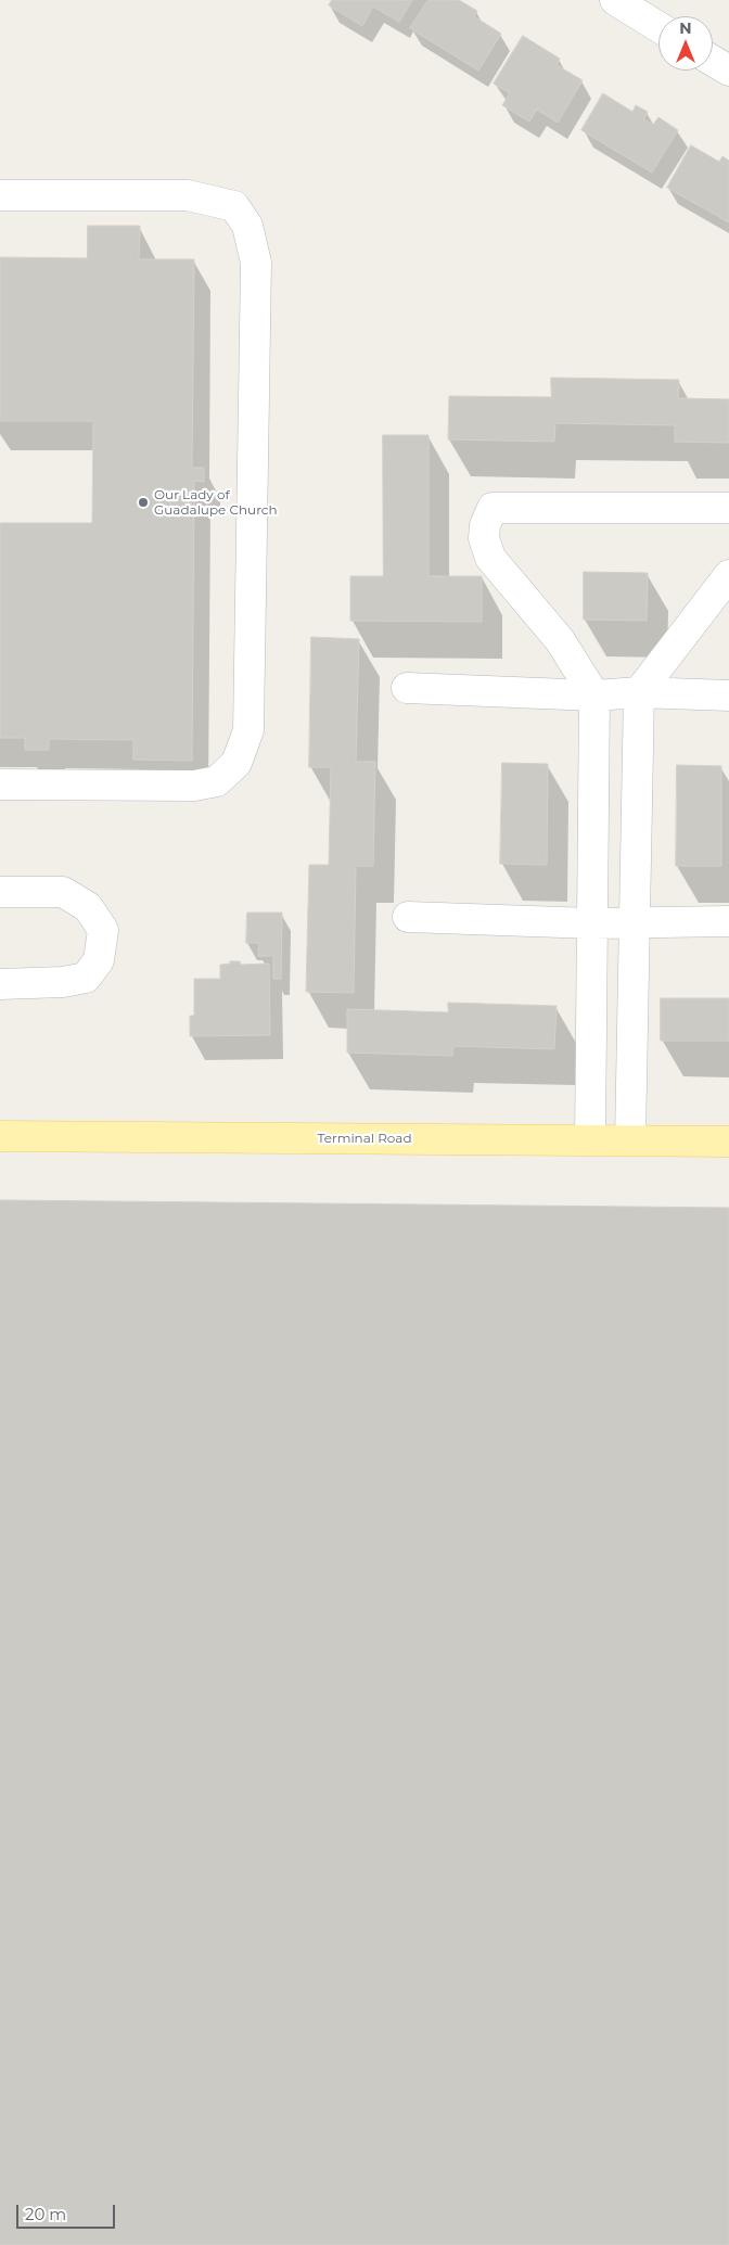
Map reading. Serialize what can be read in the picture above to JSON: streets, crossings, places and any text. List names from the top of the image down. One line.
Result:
{"streets":{"main road":["Terminal Road"]},"places":["Our Lady of Guadalupe Church"],"scale_bar":"20 m","north":"top"}
